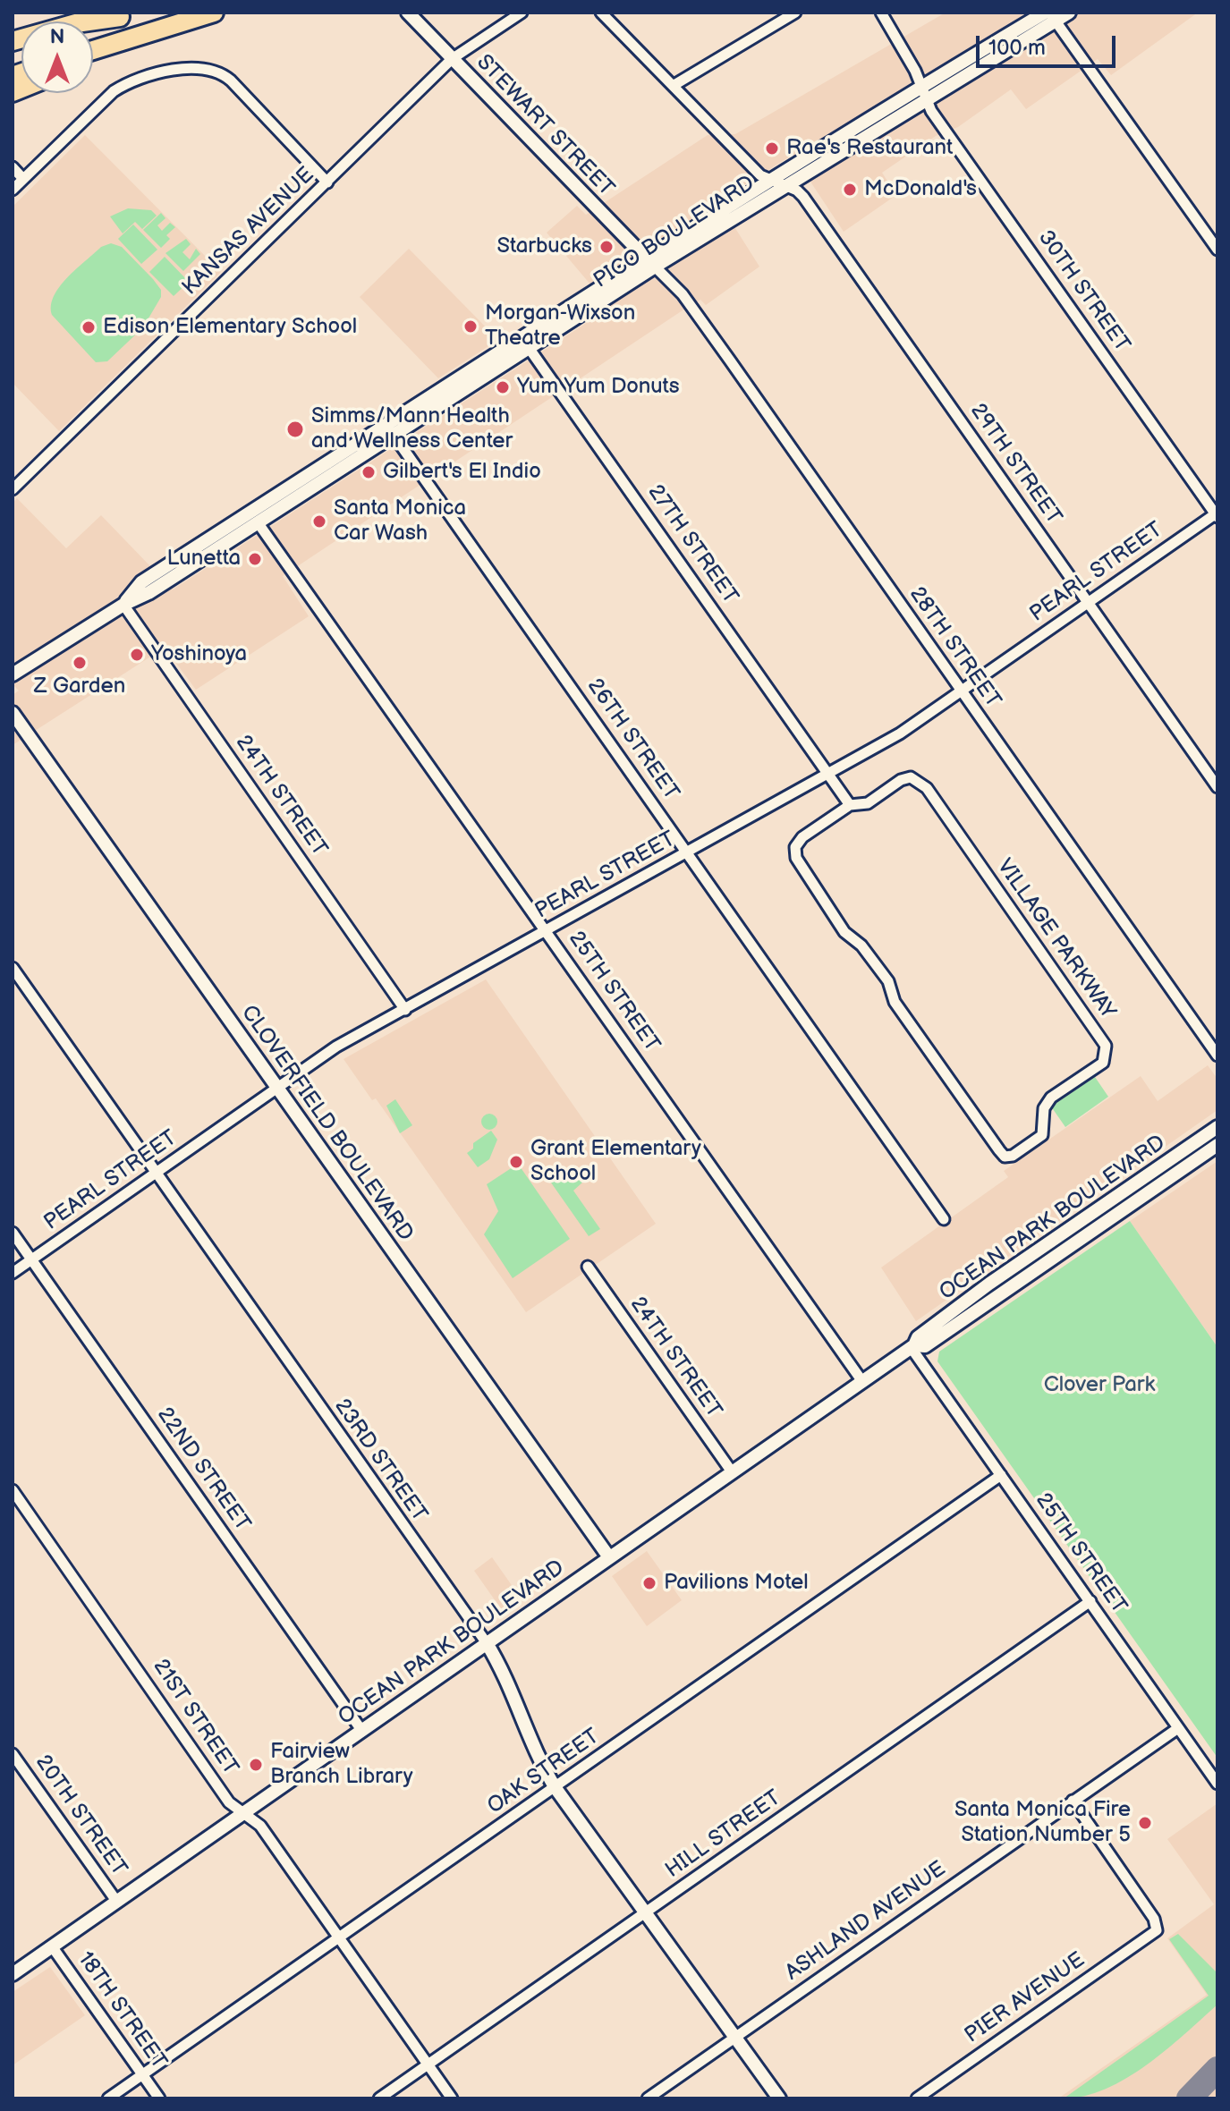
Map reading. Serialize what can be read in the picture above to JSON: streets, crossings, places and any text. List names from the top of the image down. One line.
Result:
{"streets":{"street":["STEWART STREET","KANSAS AVENUE","PICO BOULEVARD","30TH STREET","29TH STREET","27TH STREET","PEARL STREET","28TH STREET","26TH STREET","24TH STREET","VILLAGE PARKWAY","25TH STREET","CLOVERFIELD BOULEVARD","OCEAN PARK BOULEVARD","23RD STREET","22ND STREET","21ST STREET","OAK STREET","20TH STREET","HILL STREET","ASHLAND AVENUE","PIER AVENUE","18TH STREET"]},"crossings":[["STEWART STREET","KANSAS AVENUE"],["STEWART STREET","PICO BOULEVARD"],["STEWART STREET","28TH STREET"],["PICO BOULEVARD","30TH STREET"],["PICO BOULEVARD","29TH STREET"],["PICO BOULEVARD","27TH STREET"],["PICO BOULEVARD","28TH STREET"],["PICO BOULEVARD","26TH STREET"],["PICO BOULEVARD","24TH STREET"],["PICO BOULEVARD","25TH STREET"],["30TH STREET","PEARL STREET"],["29TH STREET","PEARL STREET"],["27TH STREET","PEARL STREET"],["27TH STREET","VILLAGE PARKWAY"],["PEARL STREET","28TH STREET"],["PEARL STREET","26TH STREET"],["PEARL STREET","24TH STREET"],["PEARL STREET","25TH STREET"],["PEARL STREET","CLOVERFIELD BOULEVARD"],["PEARL STREET","23RD STREET"],["PEARL STREET","22ND STREET"],["24TH STREET","OCEAN PARK BOULEVARD"],["25TH STREET","OCEAN PARK BOULEVARD"],["25TH STREET","OAK STREET"],["25TH STREET","HILL STREET"],["25TH STREET","ASHLAND AVENUE"],["CLOVERFIELD BOULEVARD","OCEAN PARK BOULEVARD"],["OCEAN PARK BOULEVARD","23RD STREET"],["OCEAN PARK BOULEVARD","22ND STREET"],["OCEAN PARK BOULEVARD","21ST STREET"],["OCEAN PARK BOULEVARD","20TH STREET"],["OCEAN PARK BOULEVARD","18TH STREET"],["23RD STREET","OAK STREET"],["23RD STREET","HILL STREET"],["23RD STREET","ASHLAND AVENUE"],["21ST STREET","OAK STREET"],["21ST STREET","HILL STREET"],["OAK STREET","18TH STREET"],["ASHLAND AVENUE","PIER AVENUE"]],"parks":["Clover Park"],"places":["Rae's Restaurant","McDonald's","Starbucks","Morgan-Wixson Theatre","Edison Elementary School","Yum Yum Donuts","Simms/Mann Health and Wellness Center","Gilbert's El Indio","Santa Monica Car Wash","Lunetta","Yoshinoya","Z Garden","Grant Elementary School","Pavilions Motel","Fairview Branch Library","Santa Monica Fire Station Number 5"],"scale_bar":"100 m","north":"top"}
